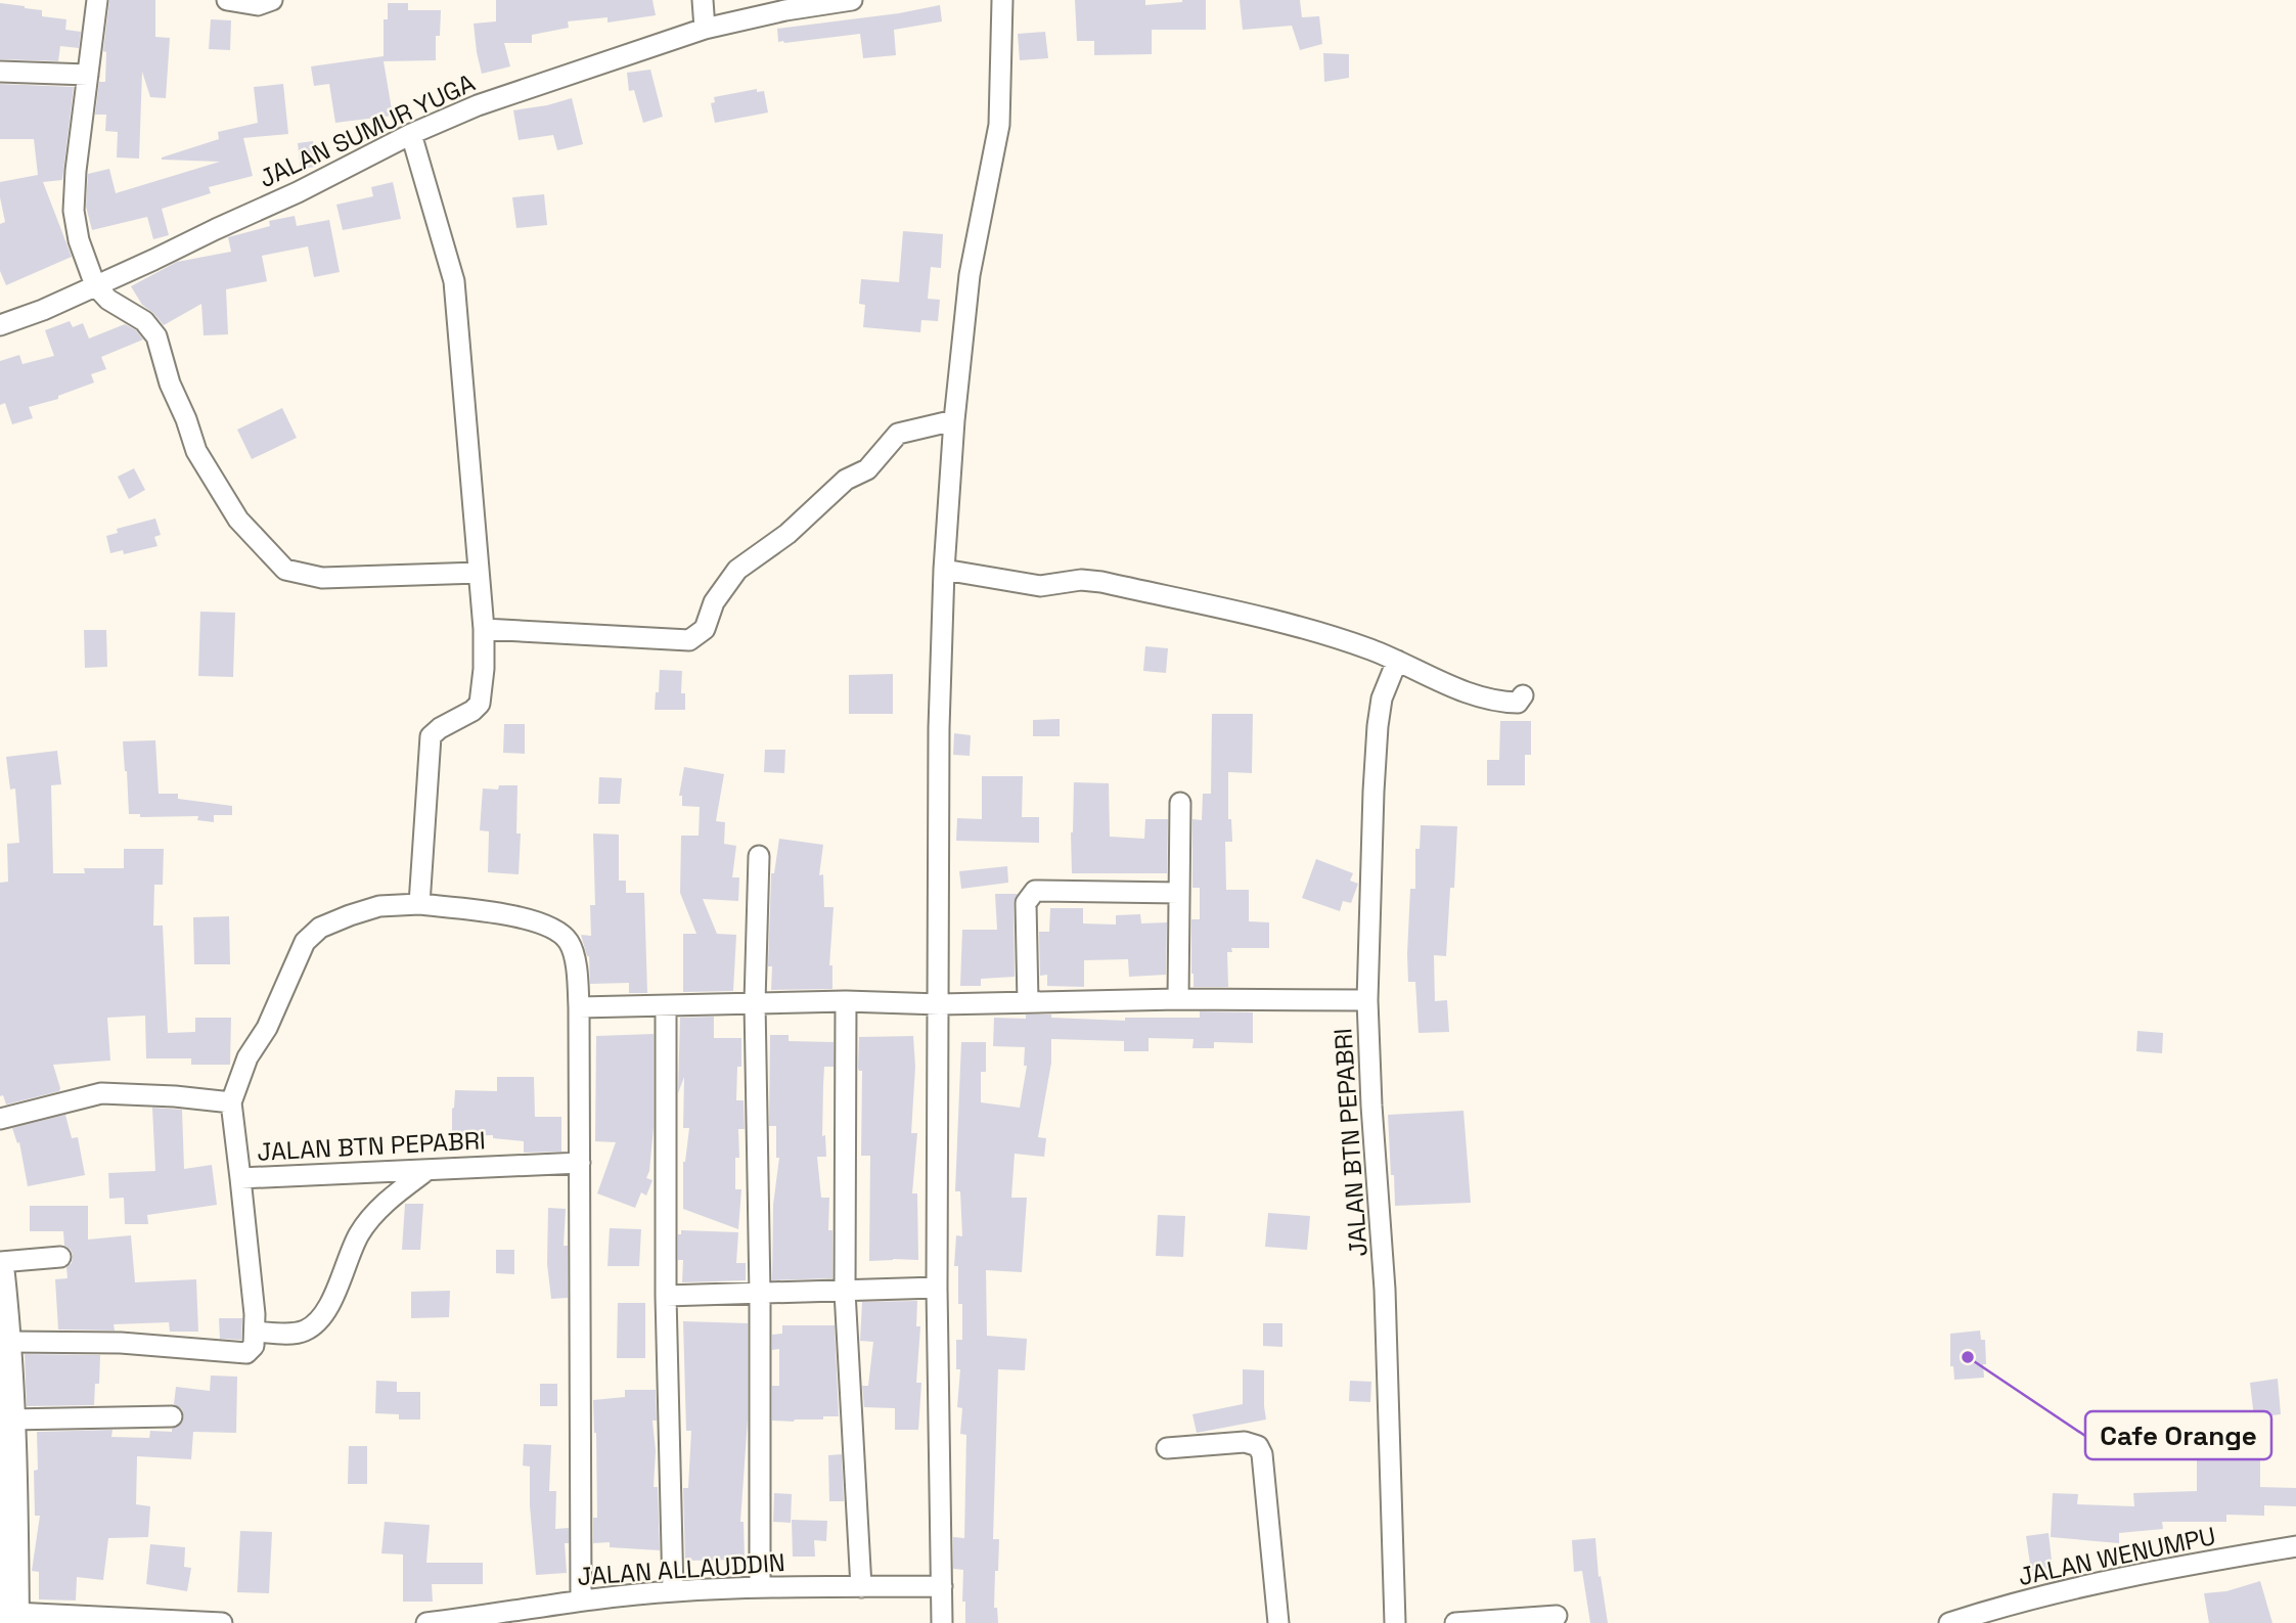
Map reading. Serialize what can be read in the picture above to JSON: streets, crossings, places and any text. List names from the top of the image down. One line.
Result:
{"streets":{"street":["JALAN SUMUR YUGA","JALAN BTN PEPABRI","JALAN WENUMPU","JALAN ALLAUDDIN"]},"places":["Cafe Orange"]}
